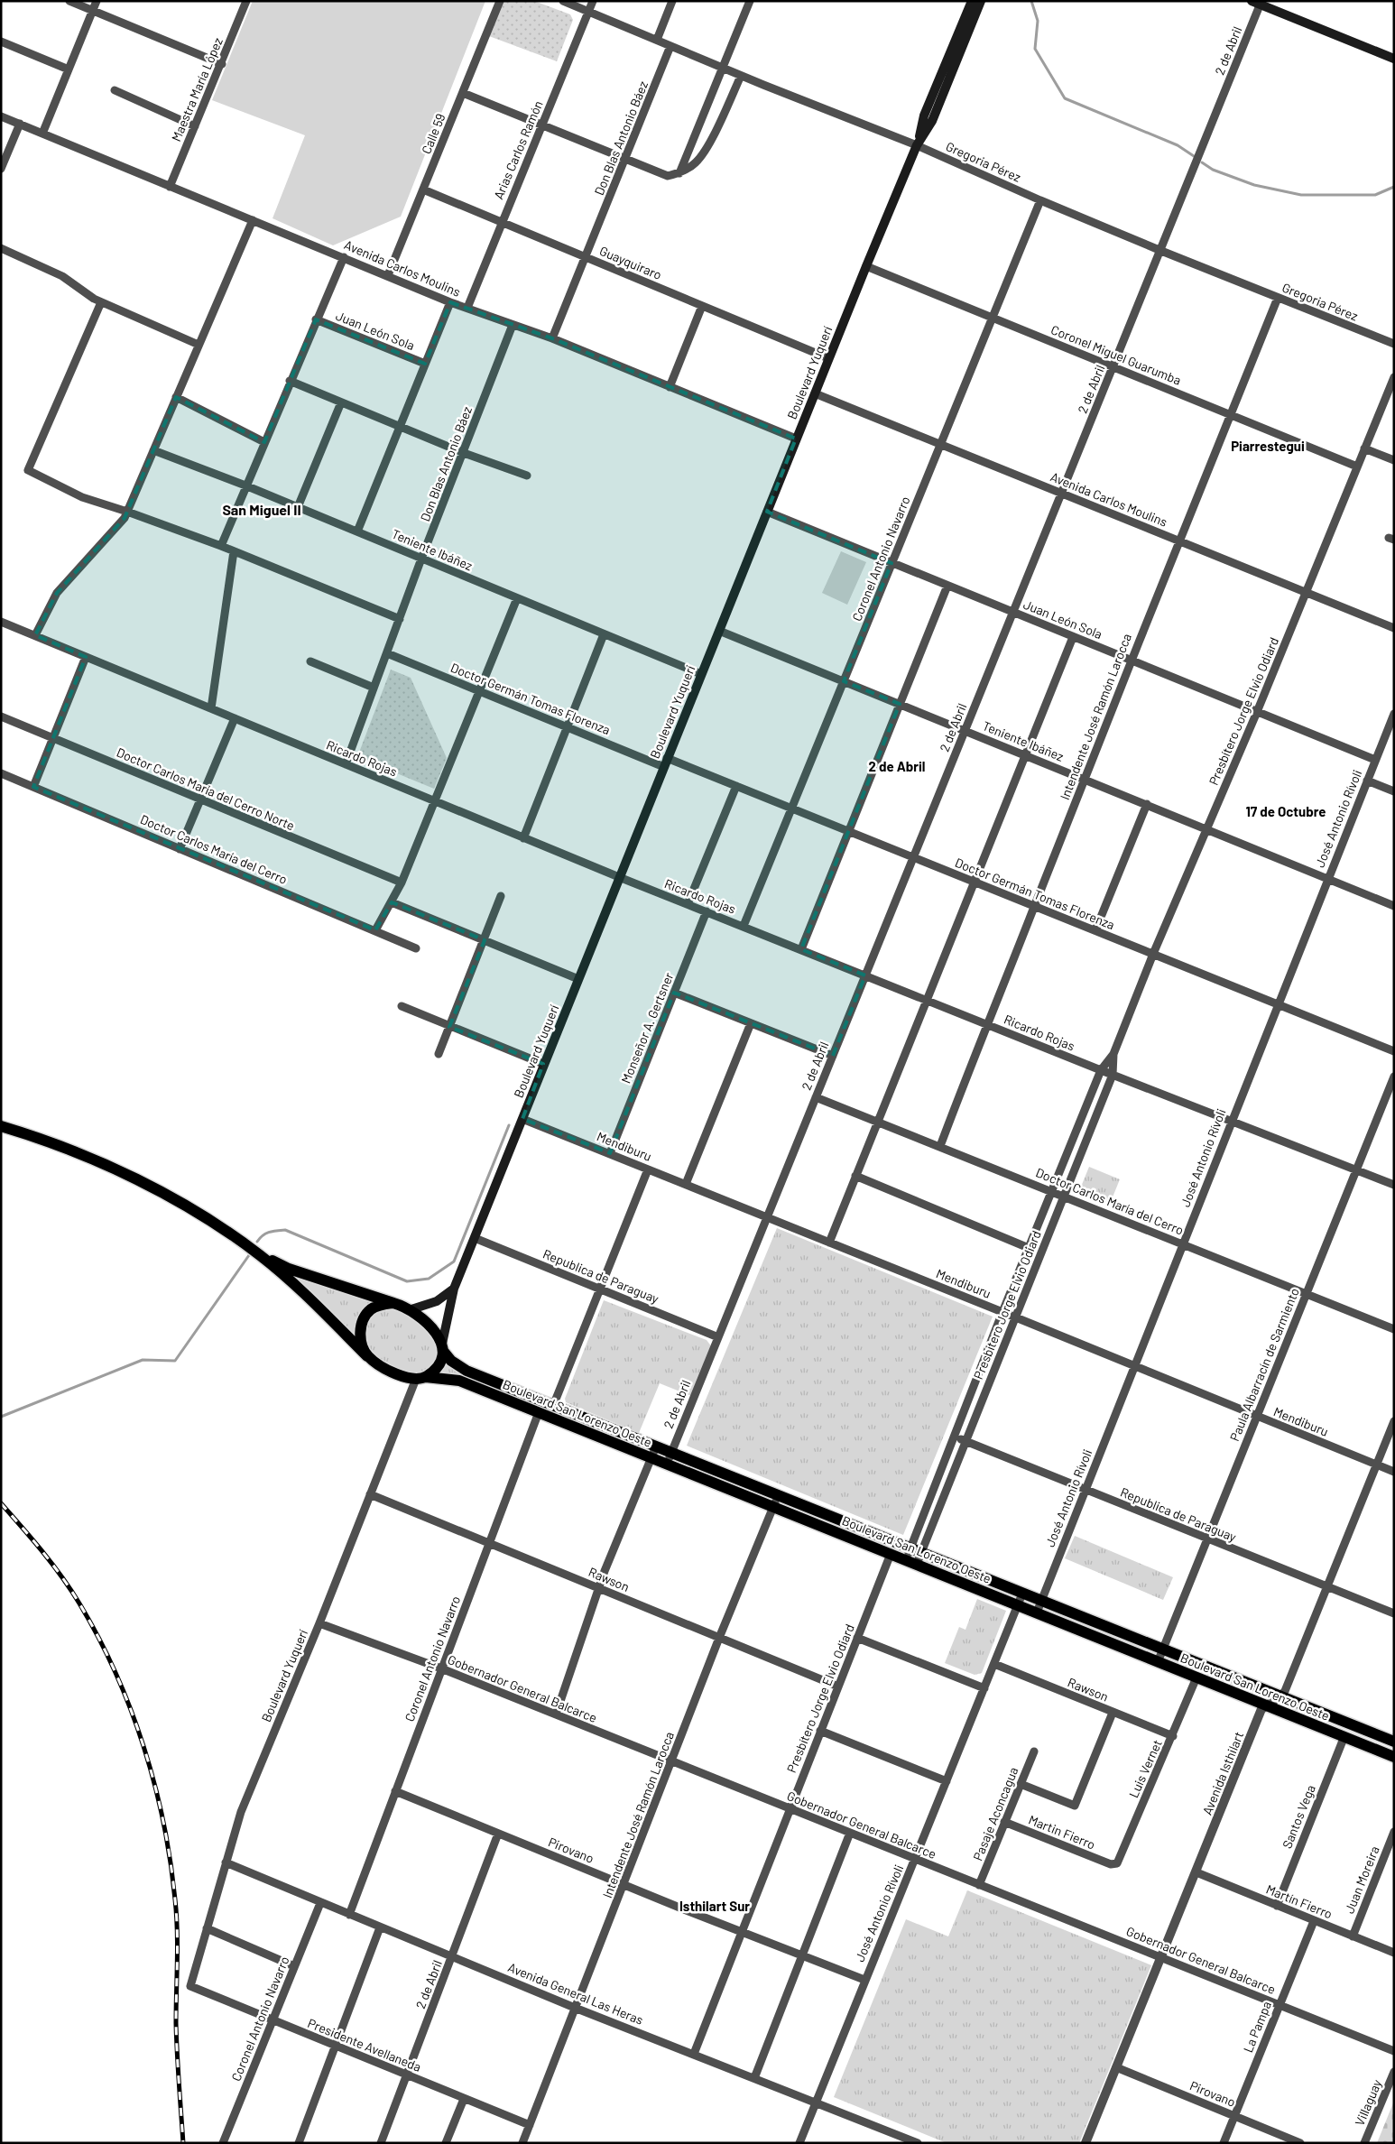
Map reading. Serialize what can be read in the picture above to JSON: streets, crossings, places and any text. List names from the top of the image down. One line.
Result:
{"streets":{"main road":["Boulevard Yuquerí","Boulevard San Lorenzo Oeste"],"street":["2 de Abril","Maestra María López","Calle 59","Don Blas Antonio Báez","Arias Carlos Ramón","Gregoria Pérez","Guayquiraro","Avenida Carlos Moulins","Juan León Sola","Coronel Miguel Guarumba","Teniente Ibáñez","Coronel Antonio Navarro","Doctor Germán Tomas Florenza","Presbítero Jorge Elvio Odiard","Intendente José Ramón Larocca","Ricardo Rojas","Doctor Carlos María del Cerro Norte","José Antonio Rívoli","Doctor Carlos María del Cerro","Monseñor A. Gertsner","Mendiburu","Republica de Paraguay","Paula Albarracín de Sarmiento","Rawson","Gobernador General Balcarce","Luis Vernet","Avenida Isthilart","Pasaje Aconcagua","Santos Vega","Martin Fierro","Pirovano","Juan Moreira","Martín Fierro","Avenida General Las Heras","La Pampa","Presidente Avellaneda","Villaguay"]},"crossings":[["2 de Abril","Gregoria Pérez"],["2 de Abril","Avenida Carlos Moulins"],["2 de Abril","Juan León Sola"],["2 de Abril","Coronel Miguel Guarumba"],["2 de Abril","Teniente Ibáñez"],["2 de Abril","Doctor Germán Tomas Florenza"],["2 de Abril","Ricardo Rojas"],["2 de Abril","Doctor Carlos María del Cerro"],["2 de Abril","Mendiburu"],["2 de Abril","Republica de Paraguay"],["2 de Abril","Boulevard San Lorenzo Oeste"],["2 de Abril","Pirovano"],["2 de Abril","Avenida General Las Heras"],["2 de Abril","Presidente Avellaneda"],["Maestra María López","Avenida Carlos Moulins"],["Calle 59","Guayquiraro"],["Calle 59","Avenida Carlos Moulins"],["Don Blas Antonio Báez","Gregoria Pérez"],["Don Blas Antonio Báez","Guayquiraro"],["Don Blas Antonio Báez","Avenida Carlos Moulins"],["Don Blas Antonio Báez","Teniente Ibáñez"],["Don Blas Antonio Báez","Doctor Germán Tomas Florenza"],["Don Blas Antonio Báez","Ricardo Rojas"],["Arias Carlos Ramón","Gregoria Pérez"],["Arias Carlos Ramón","Guayquiraro"],["Arias Carlos Ramón","Avenida Carlos Moulins"],["Gregoria Pérez","Boulevard Yuquerí"],["Gregoria Pérez","Coronel Antonio Navarro"],["Gregoria Pérez","Intendente José Ramón Larocca"],["Guayquiraro","Boulevard Yuquerí"],["Avenida Carlos Moulins","Boulevard Yuquerí"],["Avenida Carlos Moulins","Coronel Antonio Navarro"],["Avenida Carlos Moulins","Presbítero Jorge Elvio Odiard"],["Avenida Carlos Moulins","Intendente José Ramón Larocca"],["Juan León Sola","Boulevard Yuquerí"],["Juan León Sola","Coronel Antonio Navarro"],["Juan León Sola","Presbítero Jorge Elvio Odiard"],["Juan León Sola","Intendente José Ramón Larocca"],["Juan León Sola","José Antonio Rívoli"],["Coronel Miguel Guarumba","Boulevard Yuquerí"],["Coronel Miguel Guarumba","Coronel Antonio Navarro"],["Coronel Miguel Guarumba","Presbítero Jorge Elvio Odiard"],["Coronel Miguel Guarumba","Intendente José Ramón Larocca"],["Boulevard Yuquerí","Teniente Ibáñez"],["Boulevard Yuquerí","Doctor Germán Tomas Florenza"],["Boulevard Yuquerí","Ricardo Rojas"],["Boulevard Yuquerí","Mendiburu"],["Boulevard Yuquerí","Republica de Paraguay"],["Boulevard Yuquerí","Boulevard San Lorenzo Oeste"],["Boulevard Yuquerí","Rawson"],["Boulevard Yuquerí","Gobernador General Balcarce"],["Boulevard Yuquerí","Avenida General Las Heras"],["Boulevard Yuquerí","Presidente Avellaneda"],["Teniente Ibáñez","Coronel Antonio Navarro"],["Teniente Ibáñez","Presbítero Jorge Elvio Odiard"],["Teniente Ibáñez","Intendente José Ramón Larocca"],["Teniente Ibáñez","José Antonio Rívoli"],["Coronel Antonio Navarro","Doctor Germán Tomas Florenza"],["Coronel Antonio Navarro","Ricardo Rojas"],["Coronel Antonio Navarro","Boulevard San Lorenzo Oeste"],["Coronel Antonio Navarro","Rawson"],["Coronel Antonio Navarro","Gobernador General Balcarce"],["Coronel Antonio Navarro","Pirovano"],["Coronel Antonio Navarro","Avenida General Las Heras"],["Coronel Antonio Navarro","Presidente Avellaneda"],["Doctor Germán Tomas Florenza","Presbítero Jorge Elvio Odiard"],["Doctor Germán Tomas Florenza","Intendente José Ramón Larocca"],["Doctor Germán Tomas Florenza","José Antonio Rívoli"],["Presbítero Jorge Elvio Odiard","Ricardo Rojas"],["Presbítero Jorge Elvio Odiard","Doctor Carlos María del Cerro"],["Presbítero Jorge Elvio Odiard","Mendiburu"],["Presbítero Jorge Elvio Odiard","Republica de Paraguay"],["Presbítero Jorge Elvio Odiard","Boulevard San Lorenzo Oeste"],["Presbítero Jorge Elvio Odiard","Rawson"],["Presbítero Jorge Elvio Odiard","Gobernador General Balcarce"],["Presbítero Jorge Elvio Odiard","Pirovano"],["Presbítero Jorge Elvio Odiard","Avenida General Las Heras"],["Intendente José Ramón Larocca","Ricardo Rojas"],["Intendente José Ramón Larocca","Doctor Carlos María del Cerro"],["Intendente José Ramón Larocca","Boulevard San Lorenzo Oeste"],["Intendente José Ramón Larocca","Rawson"],["Intendente José Ramón Larocca","Gobernador General Balcarce"],["Intendente José Ramón Larocca","Pirovano"],["Intendente José Ramón Larocca","Avenida General Las Heras"],["Intendente José Ramón Larocca","Presidente Avellaneda"],["Ricardo Rojas","José Antonio Rívoli"],["Ricardo Rojas","Monseñor A. Gertsner"],["Ricardo Rojas","Paula Albarracín de Sarmiento"],["José Antonio Rívoli","Doctor Carlos María del Cerro"],["José Antonio Rívoli","Mendiburu"],["José Antonio Rívoli","Republica de Paraguay"],["José Antonio Rívoli","Boulevard San Lorenzo Oeste"],["José Antonio Rívoli","Rawson"],["José Antonio Rívoli","Gobernador General Balcarce"],["José Antonio Rívoli","Pirovano"],["José Antonio Rívoli","Avenida General Las Heras"],["Doctor Carlos María del Cerro","Paula Albarracín de Sarmiento"],["Monseñor A. Gertsner","Mendiburu"],["Mendiburu","Paula Albarracín de Sarmiento"],["Republica de Paraguay","Paula Albarracín de Sarmiento"],["Paula Albarracín de Sarmiento","Boulevard San Lorenzo Oeste"],["Boulevard San Lorenzo Oeste","Luis Vernet"],["Boulevard San Lorenzo Oeste","Avenida Isthilart"],["Boulevard San Lorenzo Oeste","Santos Vega"],["Rawson","Luis Vernet"],["Gobernador General Balcarce","Avenida Isthilart"],["Gobernador General Balcarce","Pasaje Aconcagua"],["Gobernador General Balcarce","La Pampa"],["Luis Vernet","Martin Fierro"],["Avenida Isthilart","Pirovano"],["Avenida Isthilart","Martín Fierro"],["Pasaje Aconcagua","Martin Fierro"],["Santos Vega","Martín Fierro"],["Pirovano","La Pampa"],["Juan Moreira","Martín Fierro"],["Martín Fierro","La Pampa"]],"districts":["Piarrestegui","San Miguel II","2 de Abril","17 de Octubre","Isthilart Sur"]}
